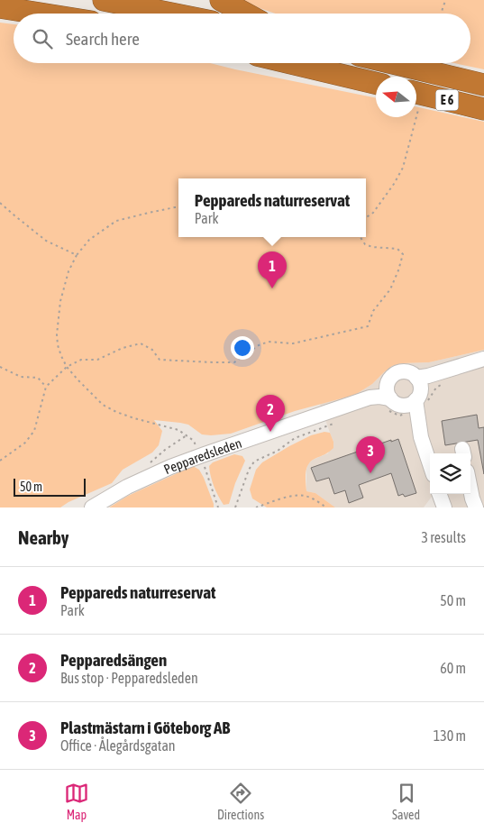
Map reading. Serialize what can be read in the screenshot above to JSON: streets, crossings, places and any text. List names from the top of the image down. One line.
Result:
{"streets":{"highway":["E 6"],"street":["Pepparedsleden"]},"scale_bar":"50 m","north":"left","page":{"search":"Search here","popup":["Peppareds naturreservat","Park"],"pins":["1","2","3"],"scale":"50 m","heading":["Nearby","3 results"],"list":[{"mark":"1","name":"Peppareds naturreservat","note":"Park","value":"50 m"},{"mark":"2","name":"Pepparedsängen","note":"Bus stop · Pepparedsleden","value":"60 m"},{"mark":"3","name":"Plastmästarn i Göteborg AB","note":"Office · Ålegårdsgatan","value":"130 m"}],"nav":["Map","Directions","Saved"]}}
